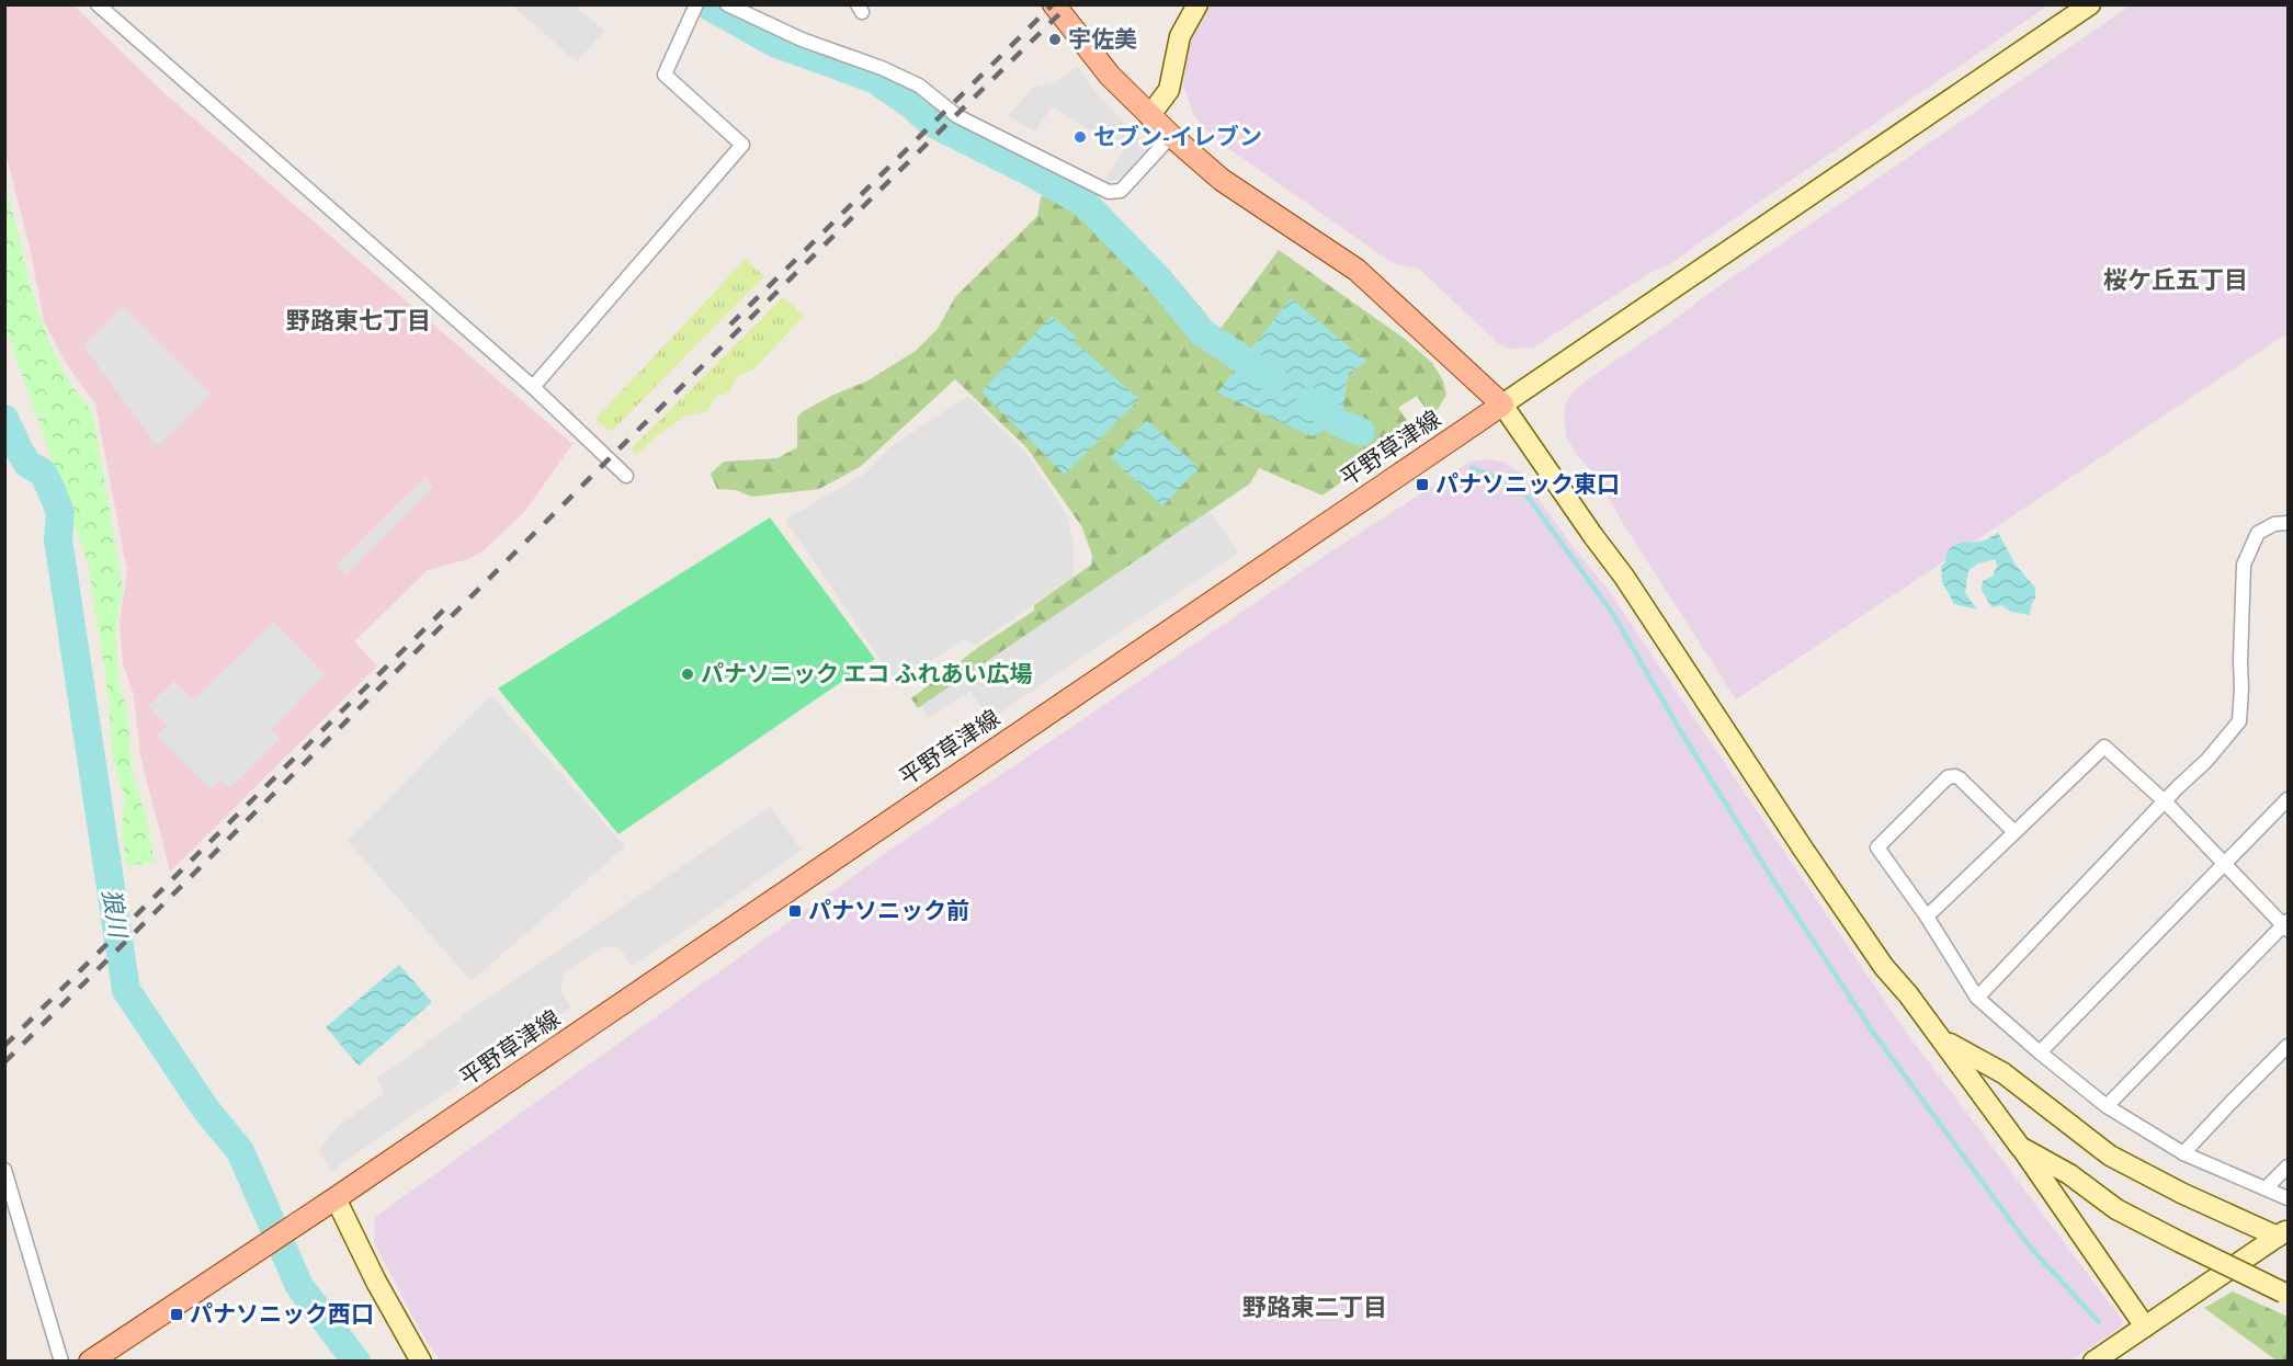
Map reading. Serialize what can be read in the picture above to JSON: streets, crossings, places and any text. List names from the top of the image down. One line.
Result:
{"streets":{"main road":["平野草津線"]},"districts":["桜ケ丘五丁目","野路東七丁目","野路東二丁目"],"water":["狼川"],"places":{"other":["宇佐美","セブン-イレブン","パナソニック エコ ふれあい広場"],"transit":["パナソニック東口","パナソニック前","パナソニック西口"]}}
